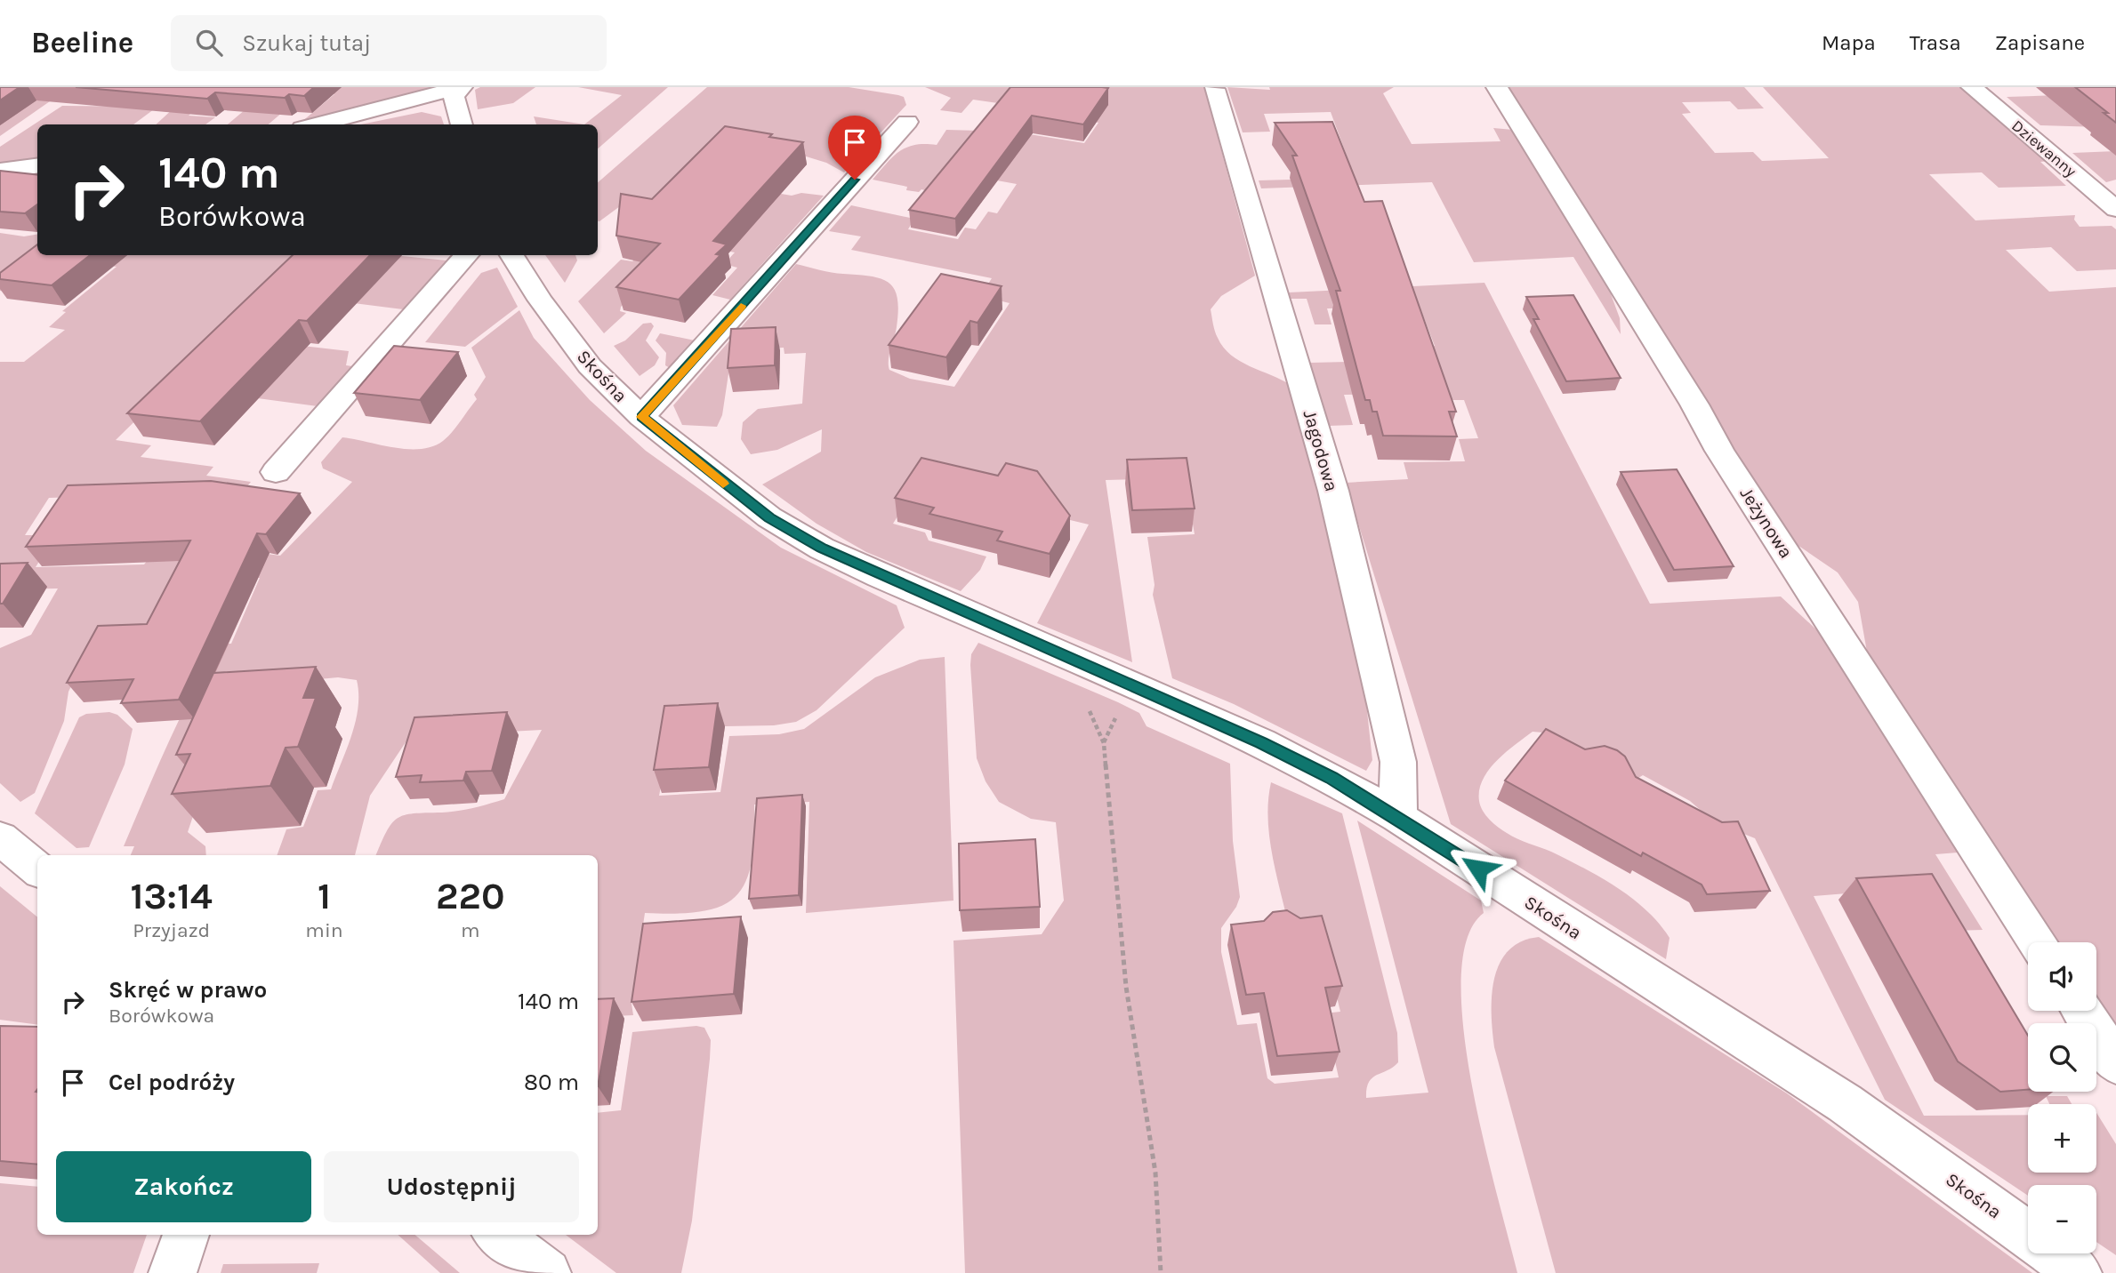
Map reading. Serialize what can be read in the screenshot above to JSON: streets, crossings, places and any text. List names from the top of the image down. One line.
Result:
{"streets":{"street":["Dziewanny","Skośna","Jagodowa","Jeżynowa"]},"crossings":[["Skośna","Jagodowa"]],"page":{"header":"Beeline","search":"Szukaj tutaj","nav":["Mapa","Trasa","Zapisane"],"turn":["140 m","Borówkowa"],"eta":["13:14","Przyjazd","1","min","220","m"],"map_buttons":["+","−"],"list":[{"name":"Skręć w prawo","note":"Borówkowa","value":"140 m"},{"name":"Cel podróży","value":"80 m"}],"buttons":["Zakończ","Udostępnij"]}}
